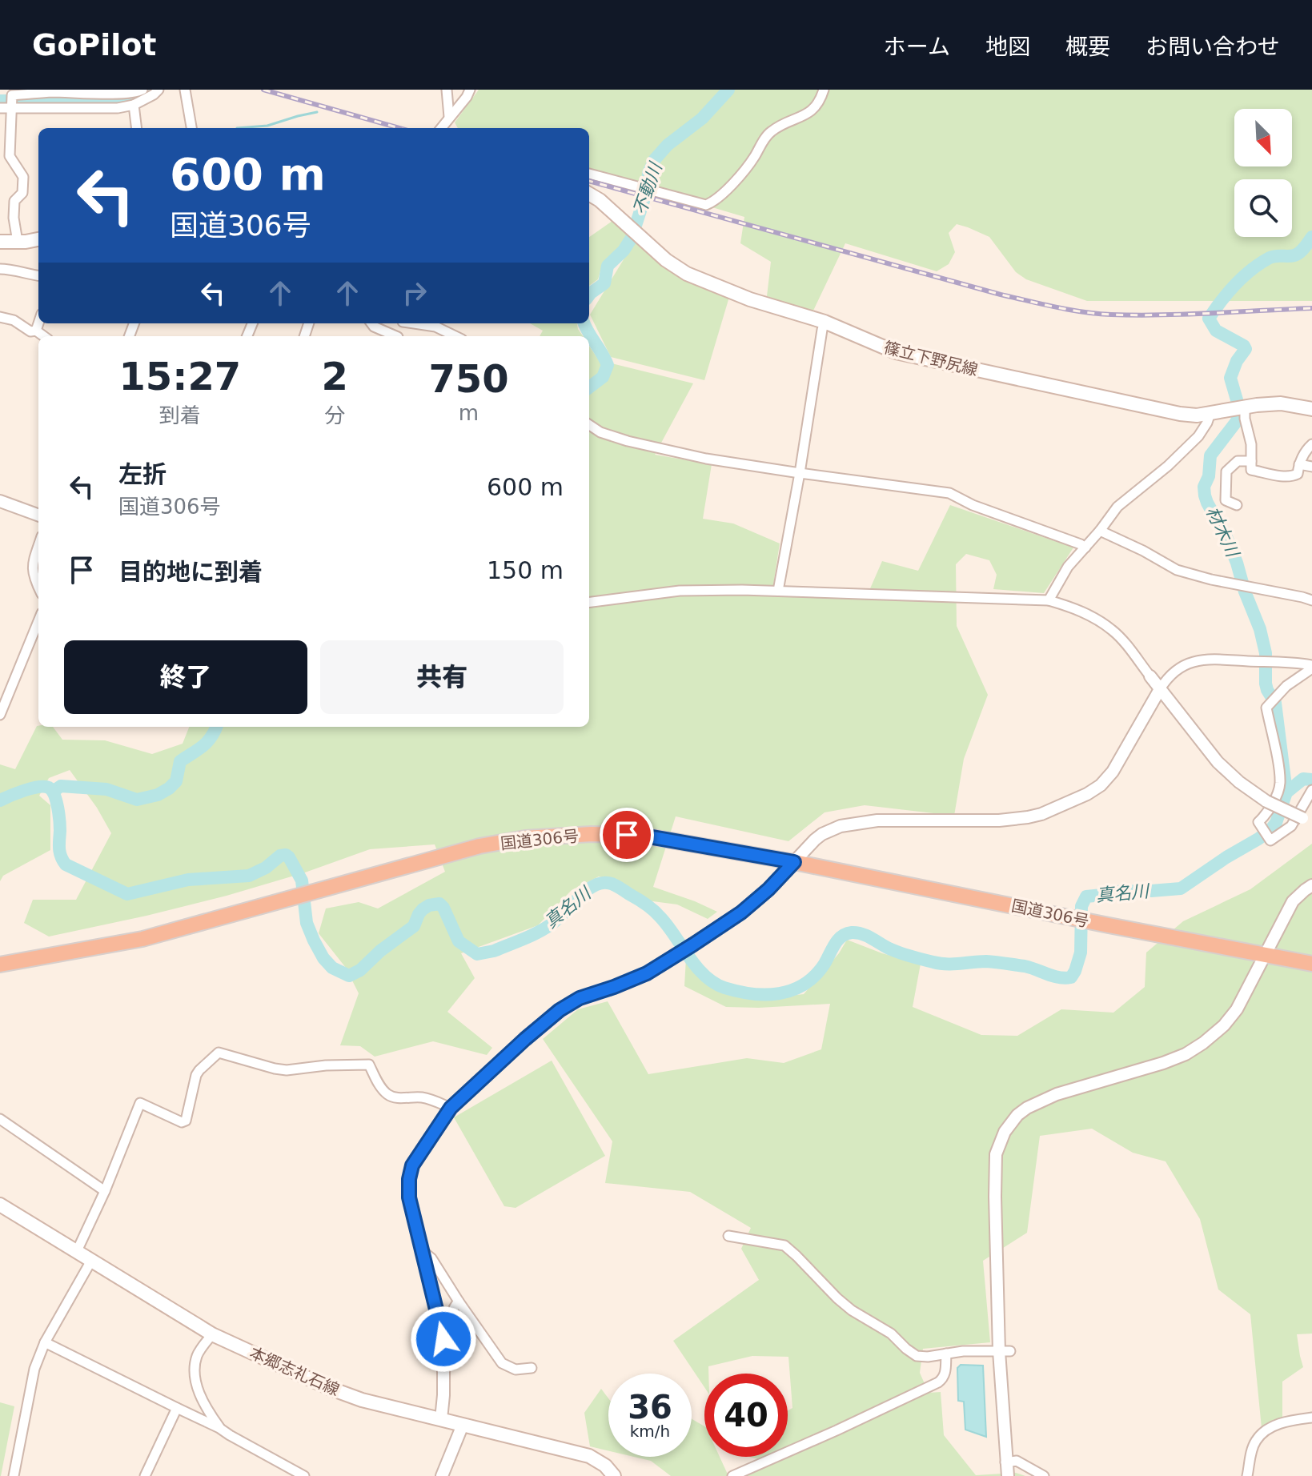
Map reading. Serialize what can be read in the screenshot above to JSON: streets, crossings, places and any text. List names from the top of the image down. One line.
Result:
{"streets":{"highway":["国道306号"],"main road":["篠立下野尻線","本郷志礼石線"]},"water":["不動川","材木川","真名川"],"north":"bottom right","page":{"header":"GoPilot","nav":["ホーム","地図","概要","お問い合わせ"],"turn":["600 m","国道306号"],"eta":["15:27","到着","2","分","750","m"],"list":[{"name":"左折","note":"国道306号","value":"600 m"},{"name":"目的地に到着","value":"150 m"}],"buttons":["終了","共有"],"speed":"36 km/h","limit":"40"}}
